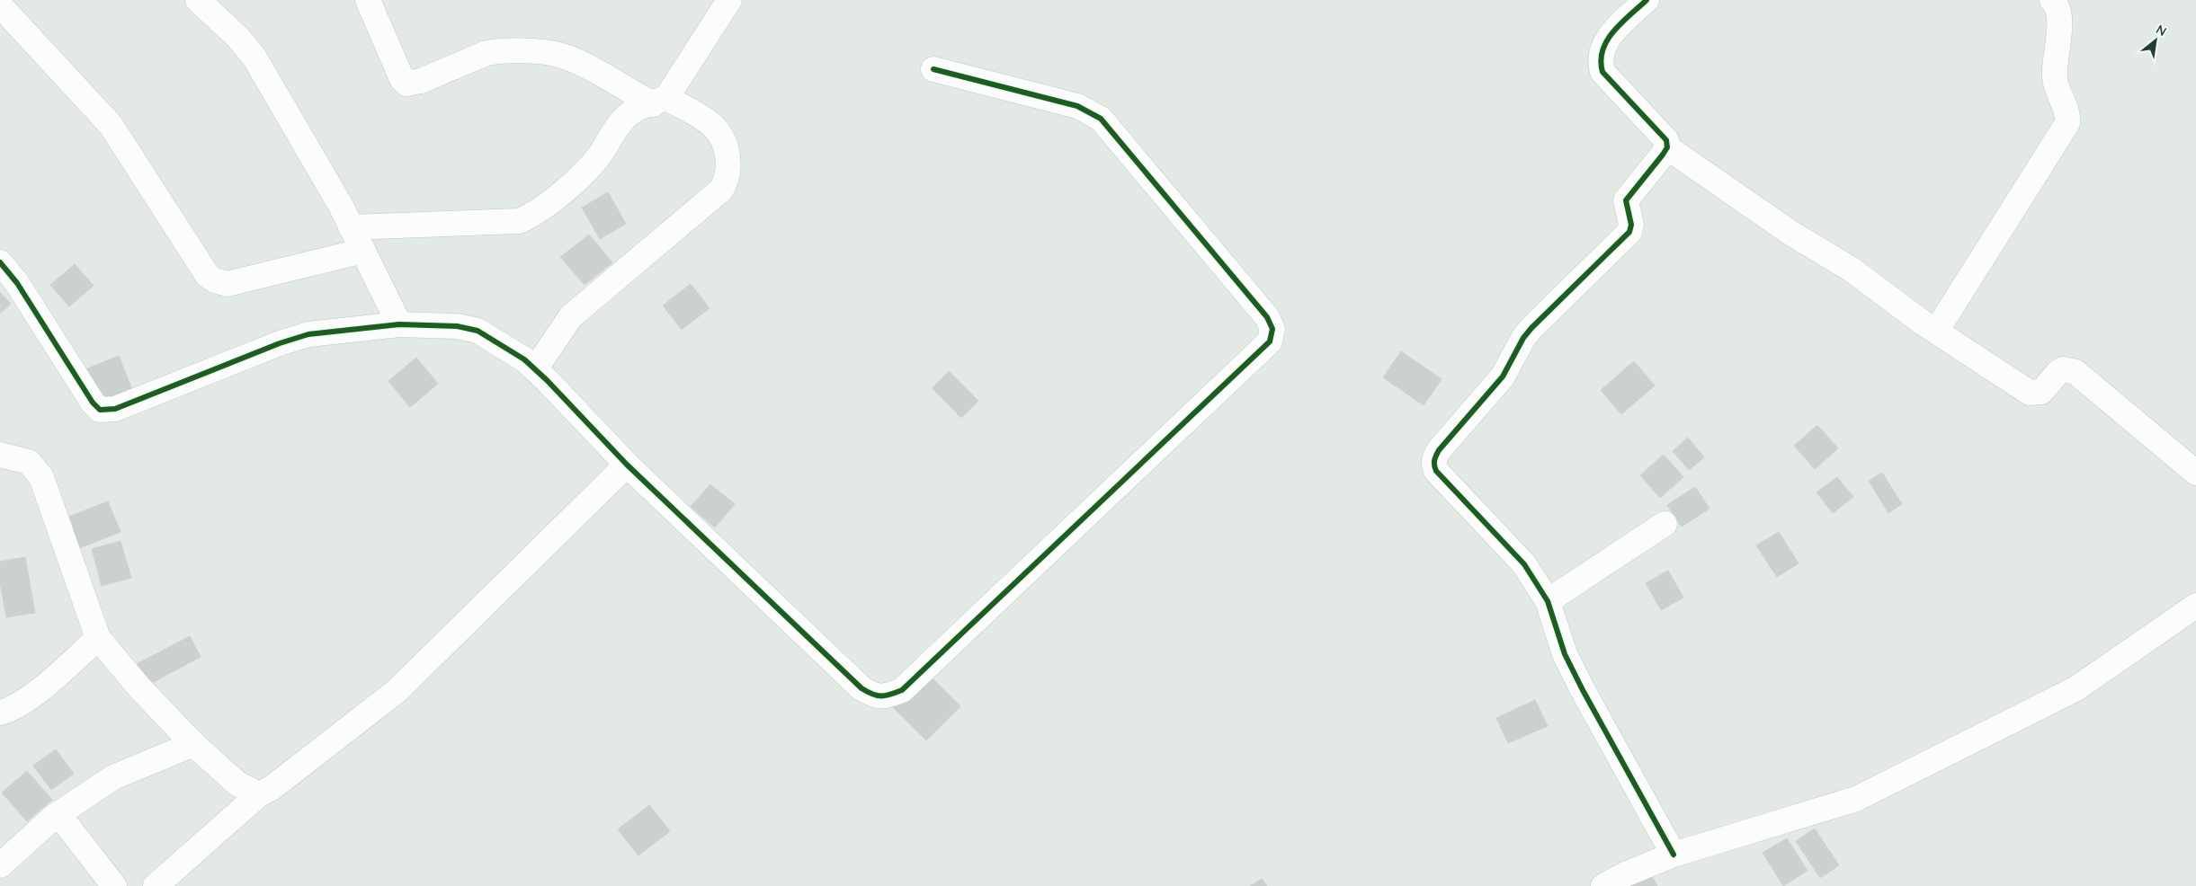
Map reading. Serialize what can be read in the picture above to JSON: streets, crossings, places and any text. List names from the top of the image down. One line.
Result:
{"north":"top right"}
